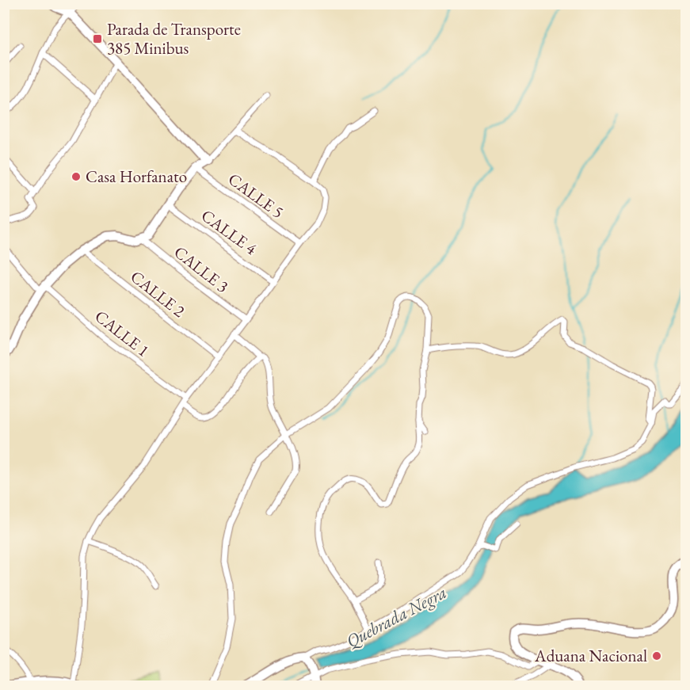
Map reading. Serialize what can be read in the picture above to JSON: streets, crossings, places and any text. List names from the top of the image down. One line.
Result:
{"streets":{"street":["CALLE 5","CALLE 4","CALLE 3","CALLE 2","CALLE 1"]},"water":["Quebrada Negra"],"places":{"transit":["Parada de Transporte 385 Minibus"],"other":["Casa Horfanato","Aduana Nacional"]}}
